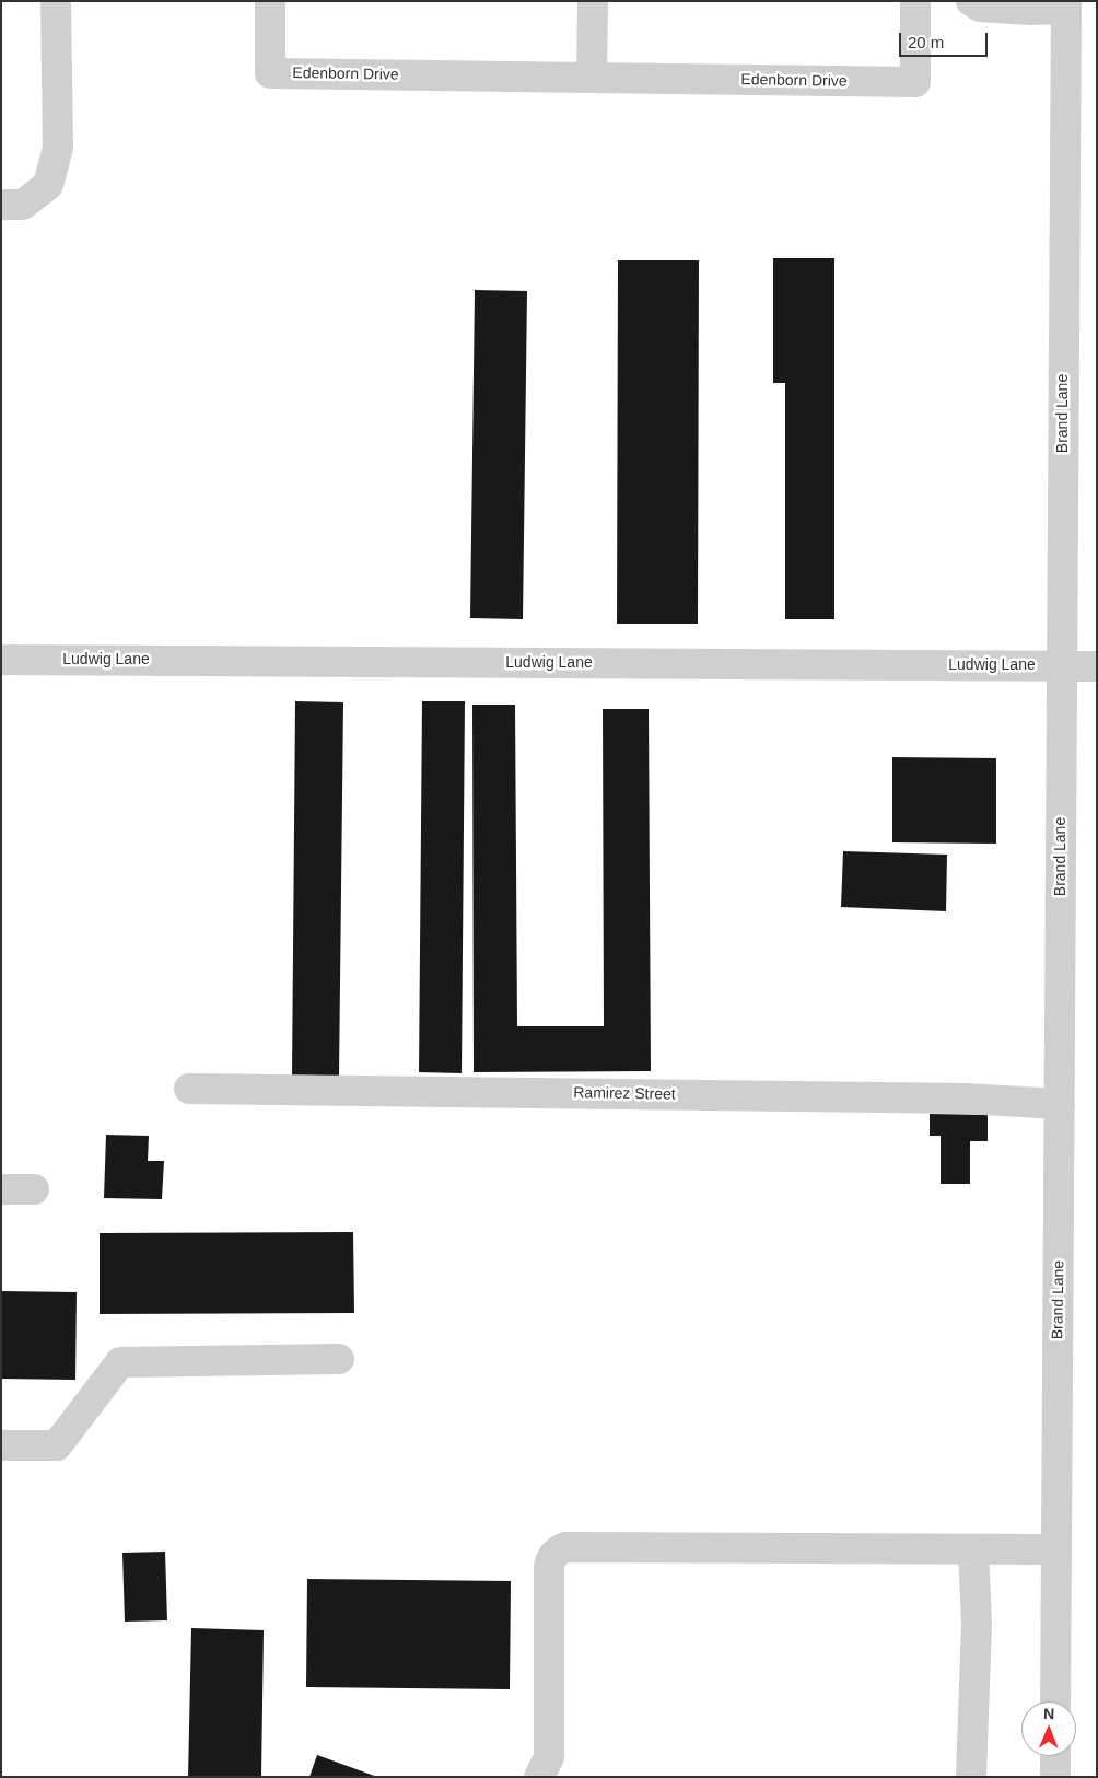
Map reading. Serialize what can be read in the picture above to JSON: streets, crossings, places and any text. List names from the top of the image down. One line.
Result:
{"streets":{"street":["Edenborn Drive","Brand Lane","Ludwig Lane","Ramirez Street"]},"crossings":[["Brand Lane","Ludwig Lane"],["Brand Lane","Ramirez Street"]],"scale_bar":"20 m","north":"top"}
